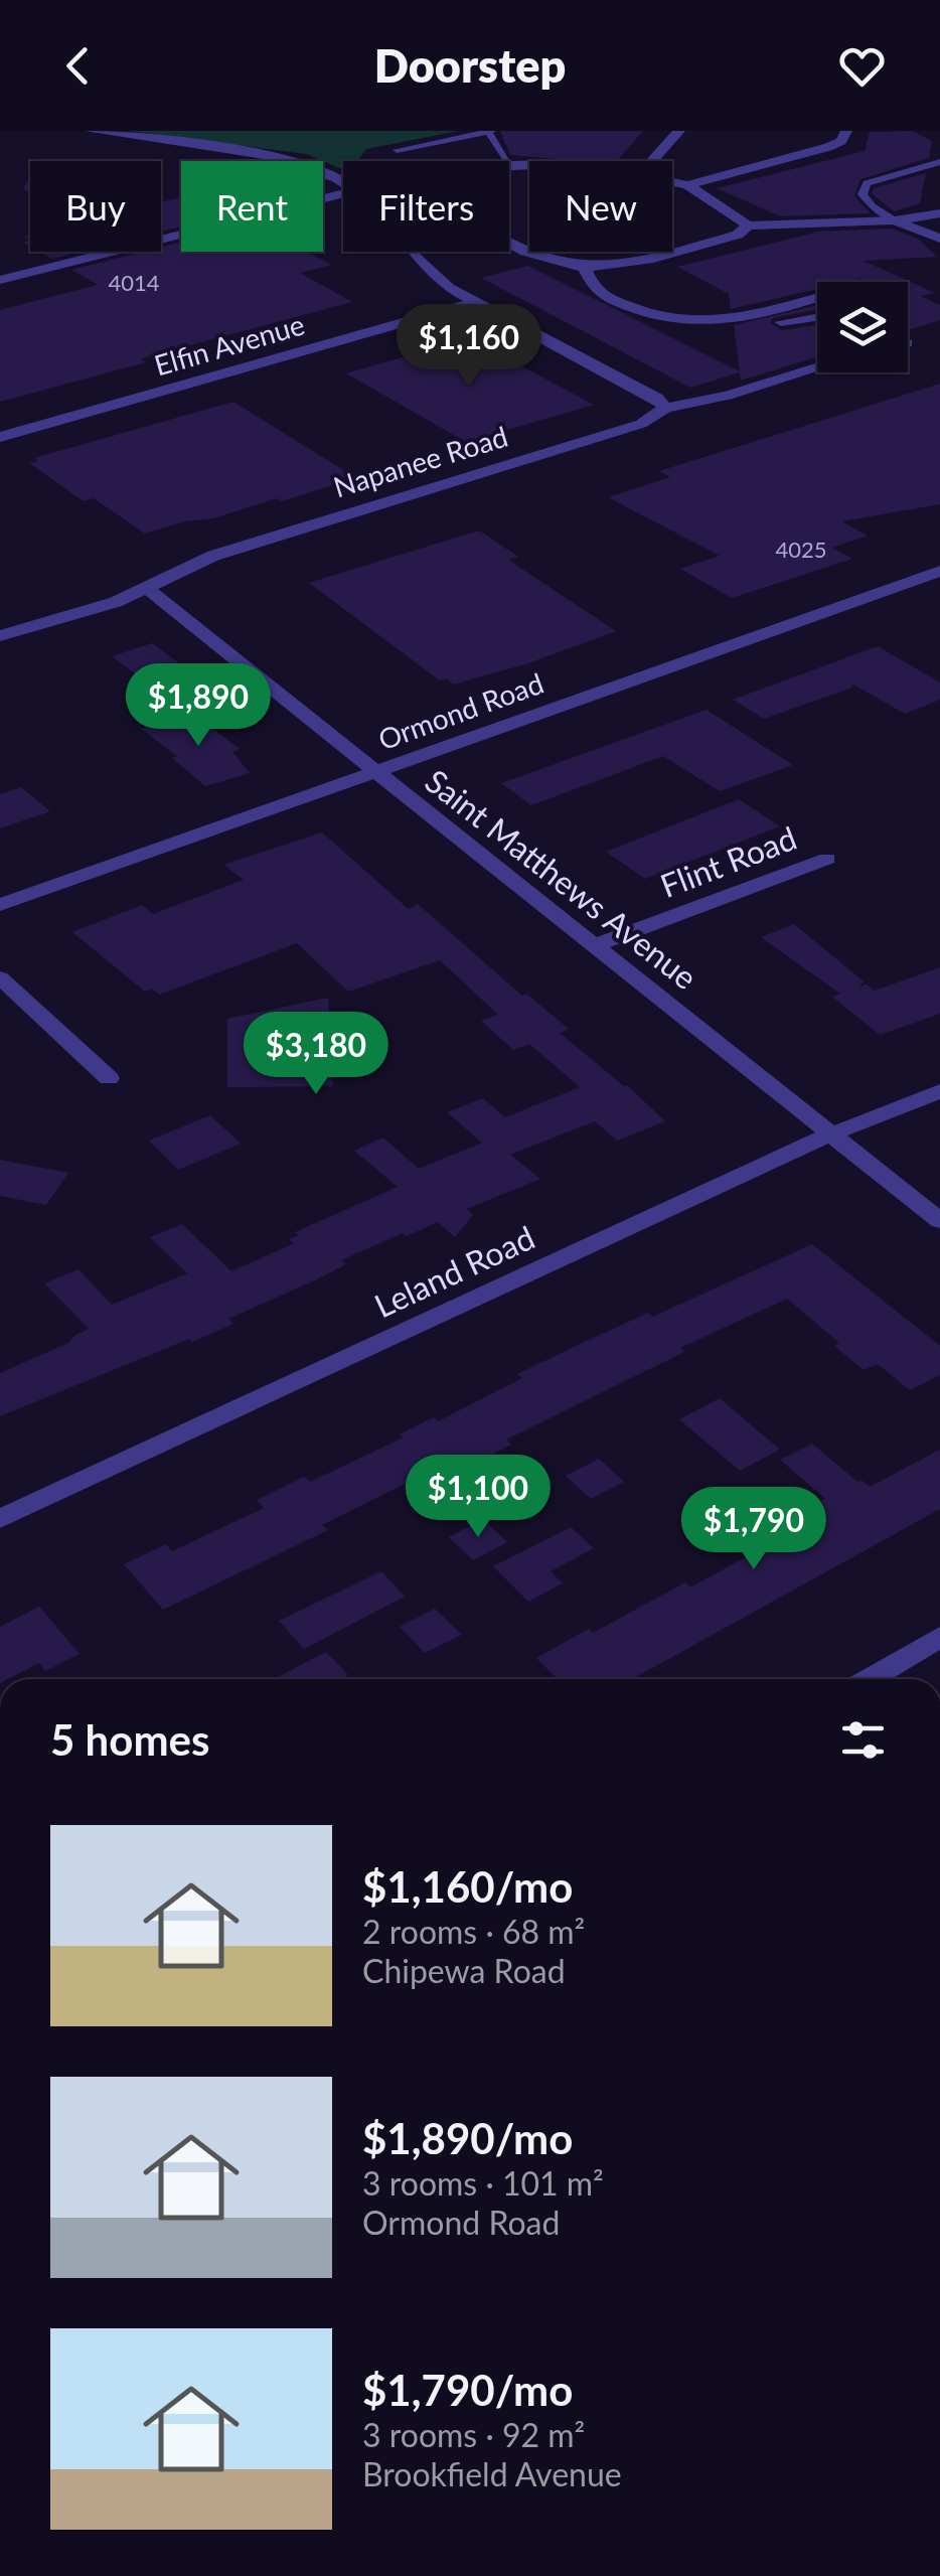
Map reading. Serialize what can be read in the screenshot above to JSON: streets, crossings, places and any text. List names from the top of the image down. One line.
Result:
{"streets":{"street":["Elfin Avenue","Napanee Road","Ormond Road","Flint Road","Saint Matthews Avenue","Leland Road"]},"crossings":[["Napanee Road","Saint Matthews Avenue"],["Ormond Road","Saint Matthews Avenue"],["Flint Road","Saint Matthews Avenue"],["Saint Matthews Avenue","Leland Road"]],"house_numbers":["4014","4025"],"page":{"header":"Doorstep","chip":["Buy","Rent","Filters","New"],"price":["$1,160","$1,890","$3,180","$1,100","$1,790"],"heading":"5 homes","list":[{"name":"$1,160/mo","note":"2 rooms · 68 m² · Chipewa Road"},{"name":"$1,890/mo","note":"3 rooms · 101 m² · Ormond Road"},{"name":"$1,790/mo","note":"3 rooms · 92 m² · Brookfield Avenue"}]}}
